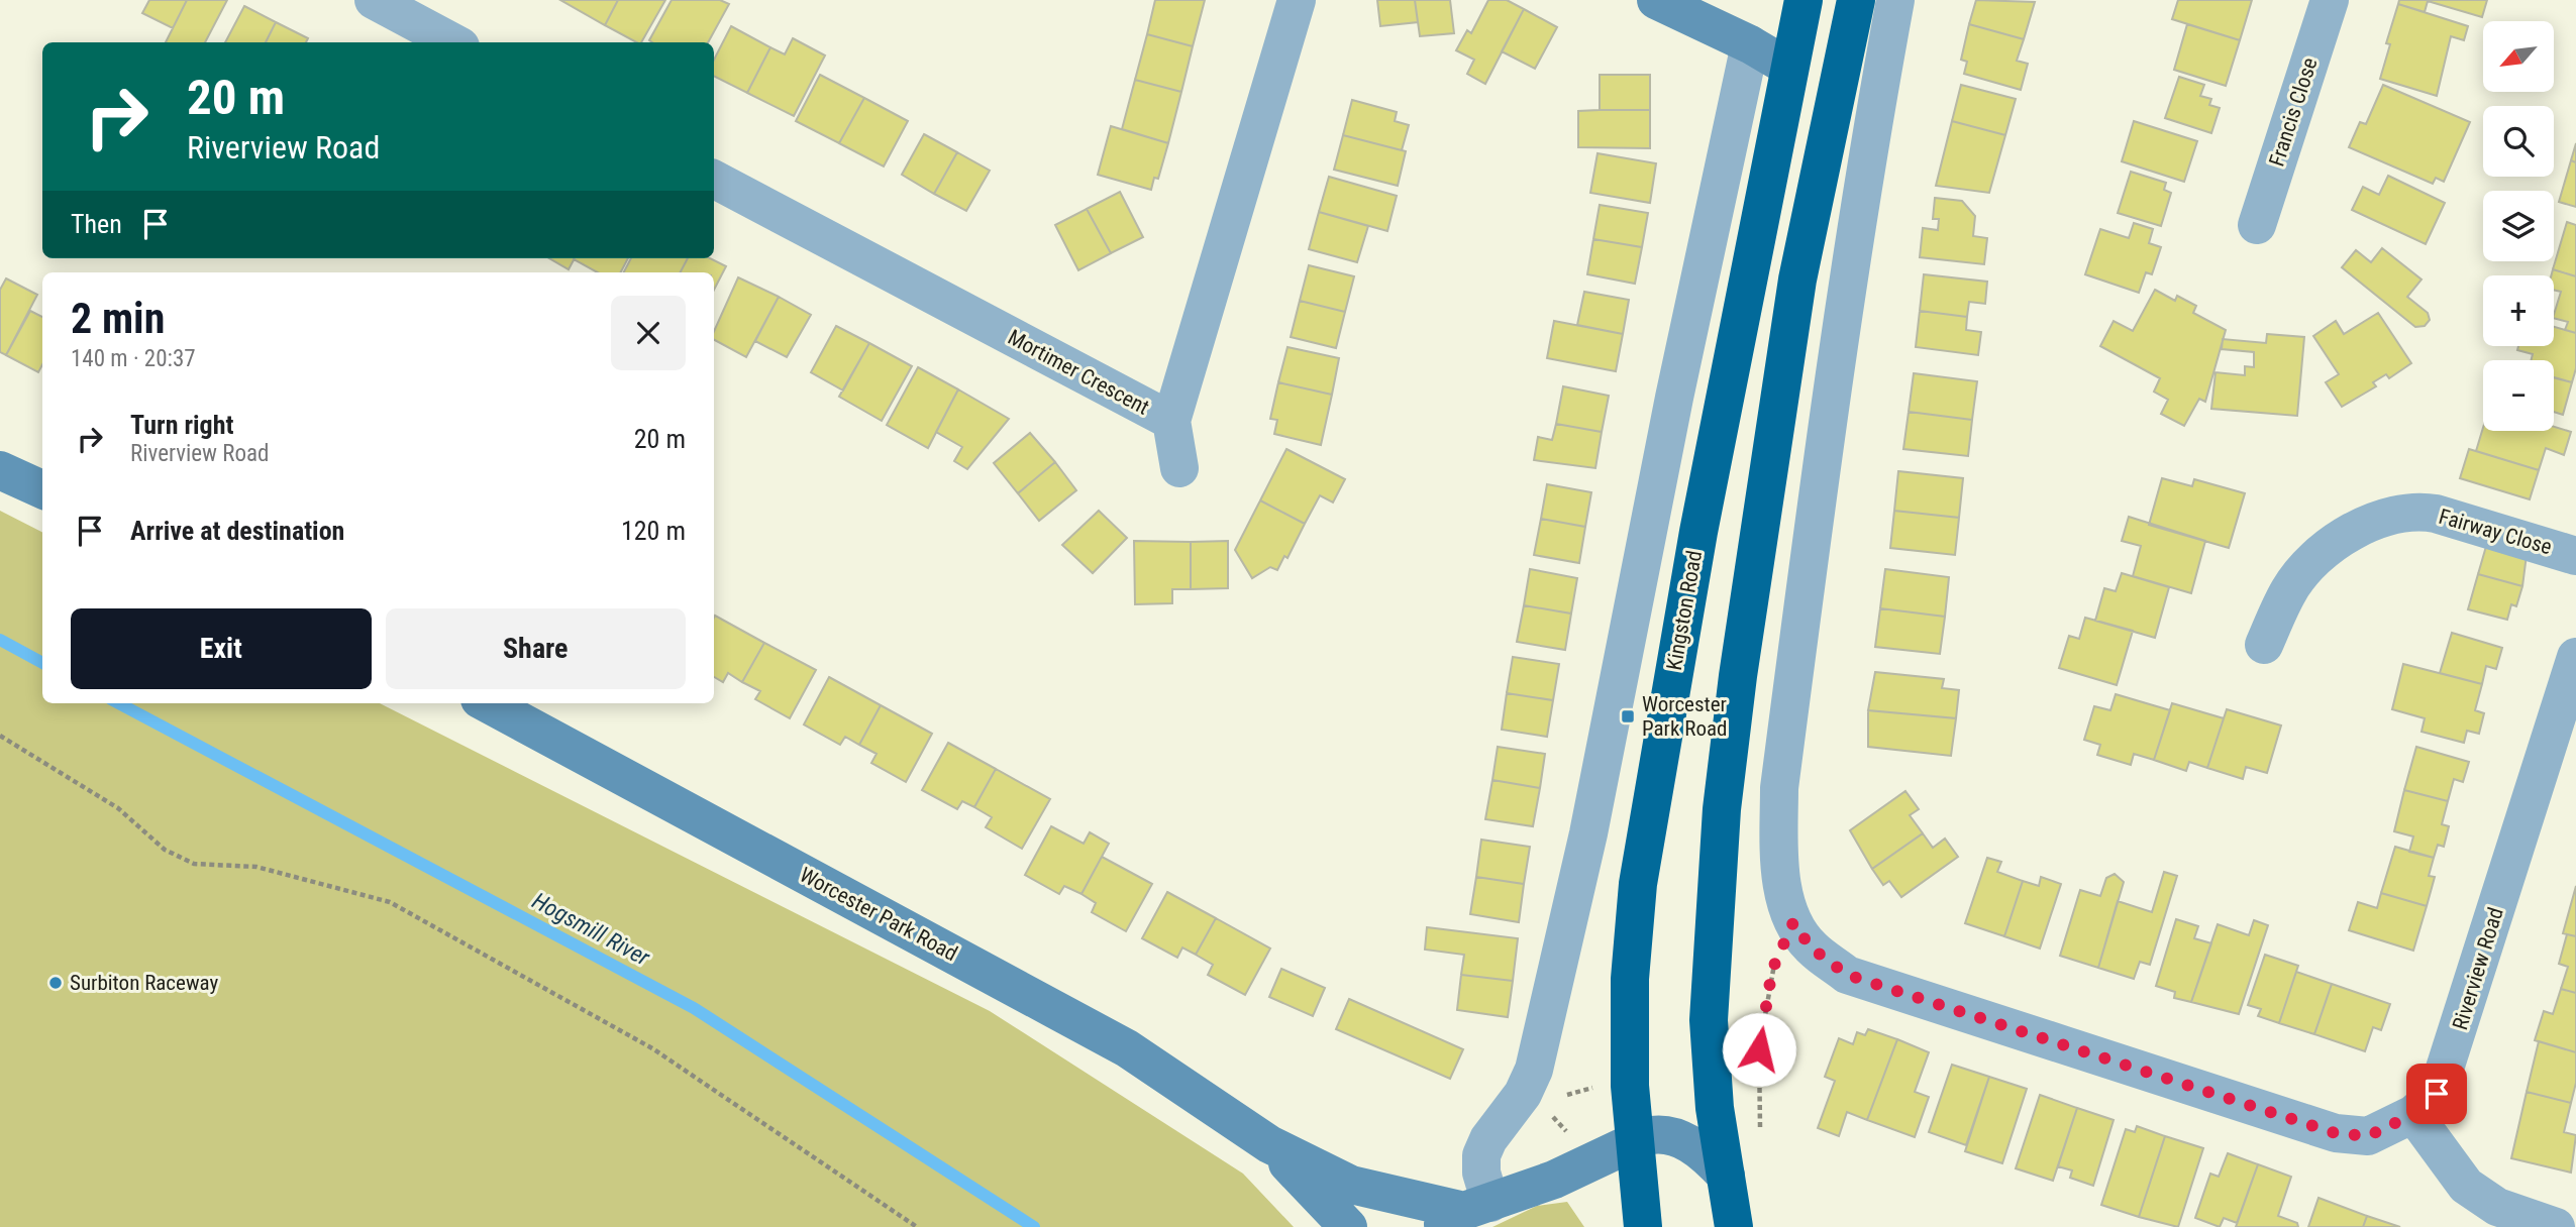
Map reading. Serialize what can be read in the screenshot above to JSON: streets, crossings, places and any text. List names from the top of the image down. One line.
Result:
{"streets":{"highway":["Kingston Road"],"main road":["Worcester Park Road"],"street":["Francis Close","Mortimer Crescent","Fairway Close","Riverview Road"]},"water":["Hogsmill River"],"places":{"transit":["Worcester Park Road"],"other":["Surbiton Raceway"]},"north":"bottom left","page":{"map_buttons":["+","−"],"turn":["20 m","Riverview Road"],"then":"Then","heading":["2 min","140 m · 20:37"],"list":[{"name":"Turn right","note":"Riverview Road","value":"20 m"},{"name":"Arrive at destination","value":"120 m"}],"buttons":["Exit","Share"]}}
